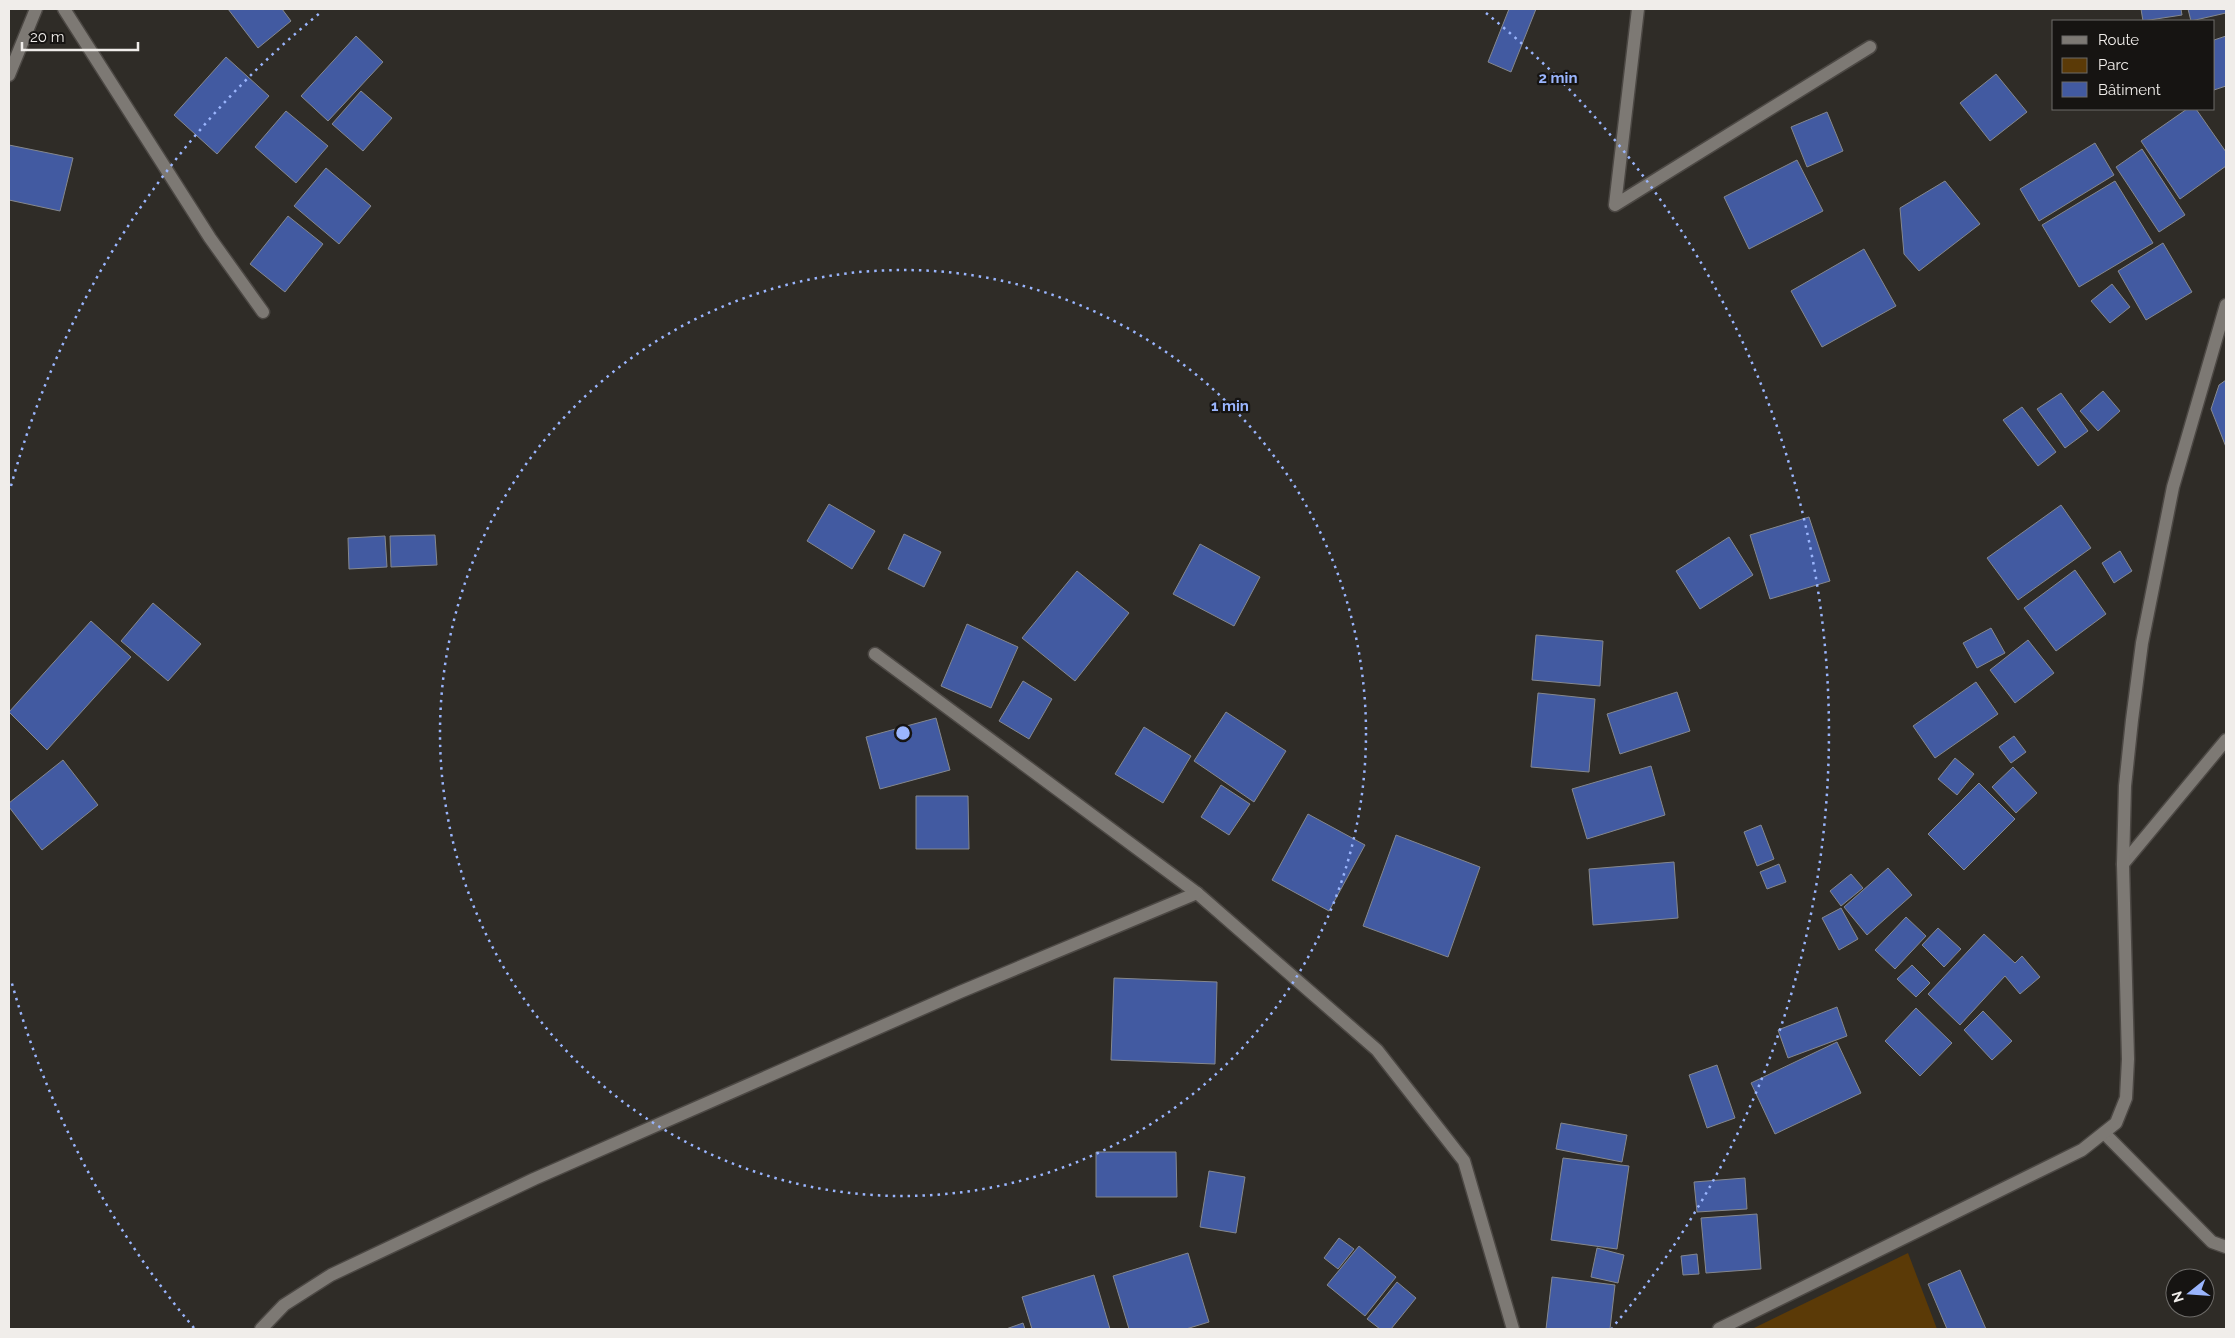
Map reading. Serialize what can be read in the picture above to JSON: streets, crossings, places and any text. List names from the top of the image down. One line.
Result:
{"legend":["Route","Parc","Bâtiment"],"scale_bar":"20 m","north":"left","rings":["2 min","1 min"]}
